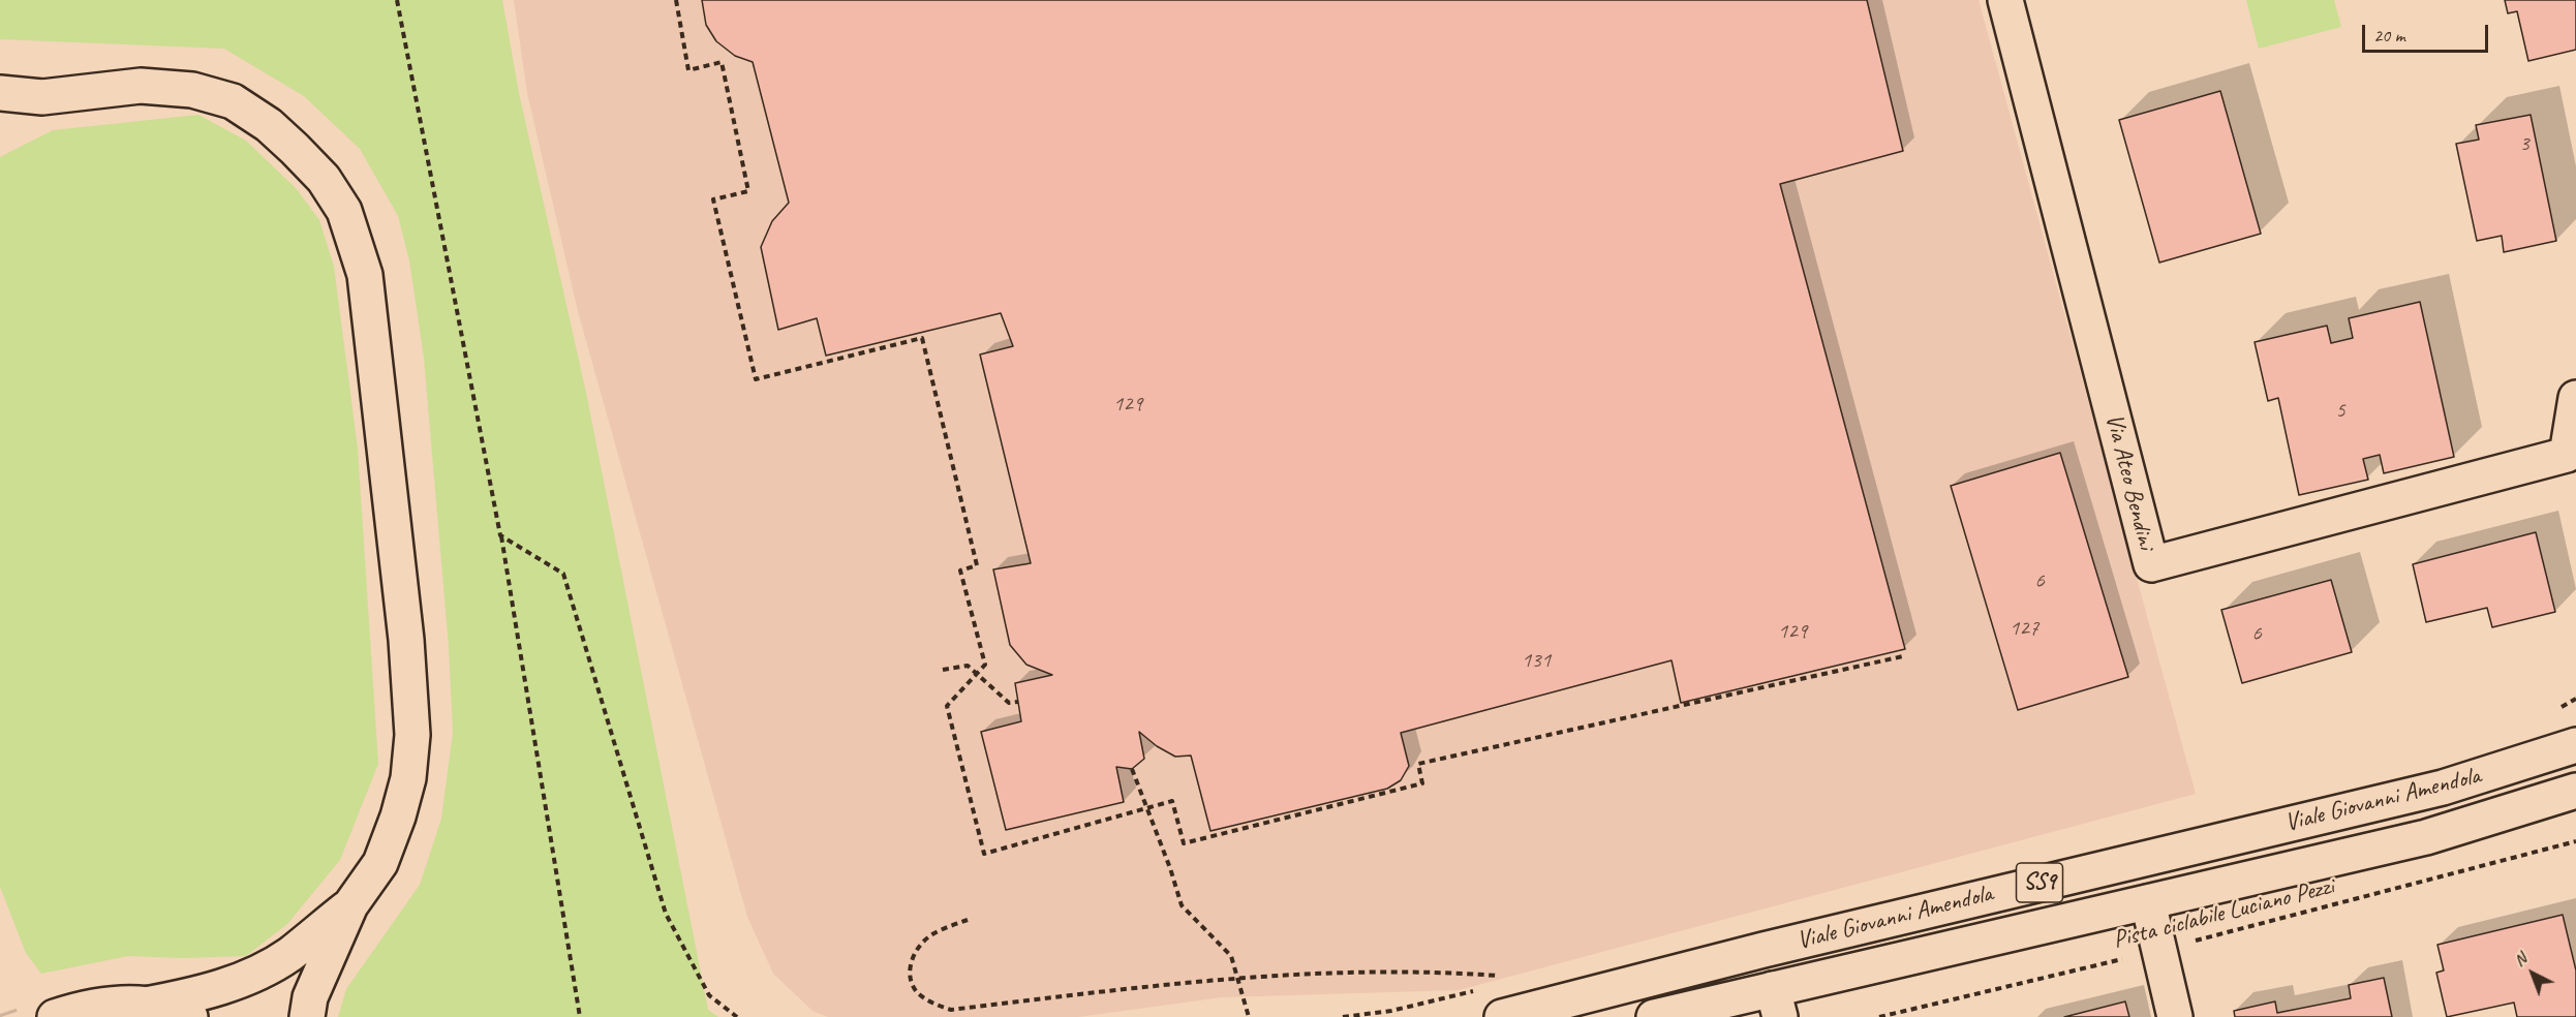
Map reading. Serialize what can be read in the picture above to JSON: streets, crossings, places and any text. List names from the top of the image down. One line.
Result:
{"streets":{"main road":["Via Ateo Bendini","Viale Giovanni Amendola","SS9"],"path":["Pista ciclabile Luciano Pezzi"]},"house_numbers":["3","129","5","6","127","129","6","131"],"scale_bar":"20 m","north":"top left"}
